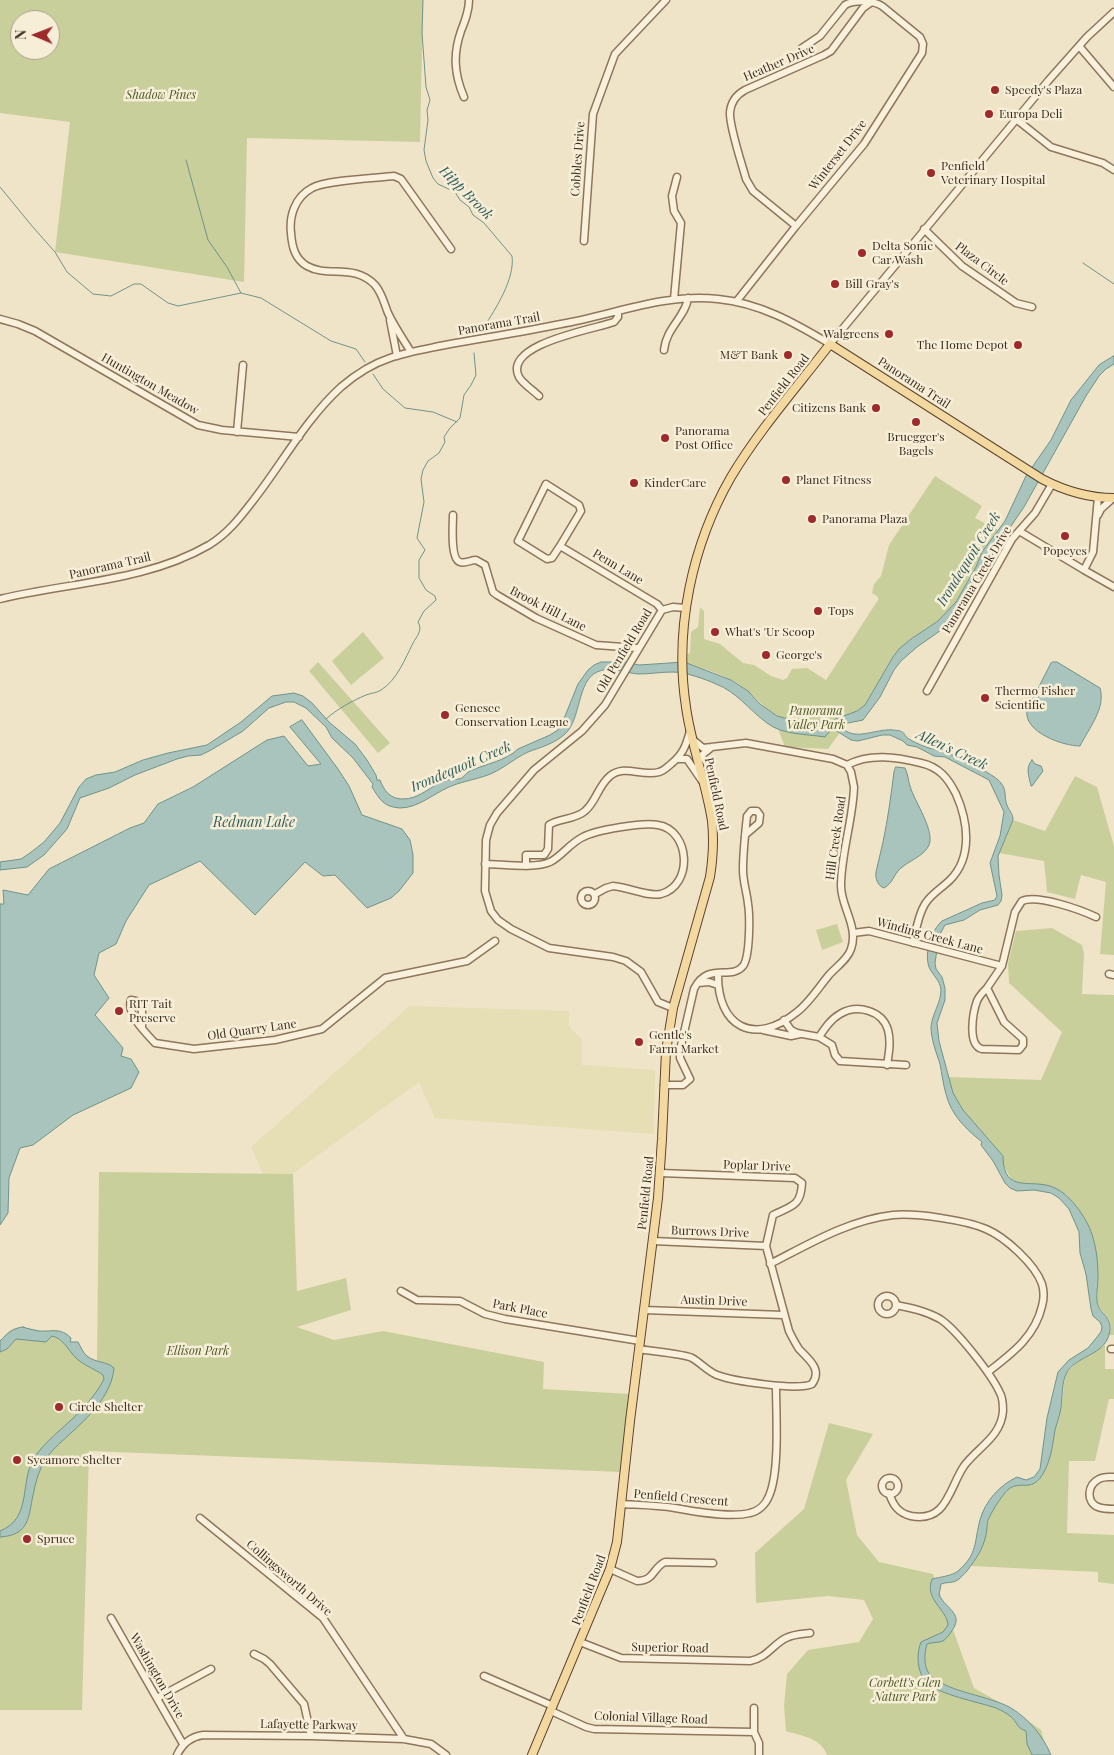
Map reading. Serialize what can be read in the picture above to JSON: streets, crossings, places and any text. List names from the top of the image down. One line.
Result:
{"streets":{"main road":["Panorama Trail","Penfield Road"],"street":["Heather Drive","Winterset Drive","Cobbles Drive","Plaza Circle","Huntington Meadow","Penn Lane","Panorama Creek Drive","Brook Hill Lane","Old Penfield Road","Hill Creek Road","Winding Creek Lane","Old Quarry Lane","Poplar Drive","Burrows Drive","Austin Drive","Park Place","Penfield Crescent","Collingsworth Drive","Superior Road","Washington Drive","Colonial Village Road","Lafayette Parkway"]},"crossings":[["Heather Drive","Winterset Drive"],["Winterset Drive","Panorama Trail"],["Plaza Circle","Penfield Road"],["Panorama Trail","Huntington Meadow"],["Panorama Trail","Penfield Road"],["Panorama Trail","Panorama Creek Drive"],["Penfield Road","Old Penfield Road"],["Penfield Road","Poplar Drive"],["Penfield Road","Burrows Drive"],["Penfield Road","Austin Drive"],["Penfield Road","Park Place"],["Penfield Road","Penfield Crescent"],["Penfield Road","Superior Road"],["Penfield Road","Colonial Village Road"],["Penn Lane","Old Penfield Road"],["Brook Hill Lane","Old Penfield Road"],["Hill Creek Road","Winding Creek Lane"],["Poplar Drive","Burrows Drive"],["Austin Drive","Park Place"],["Park Place","Penfield Crescent"],["Collingsworth Drive","Lafayette Parkway"],["Washington Drive","Lafayette Parkway"]],"water":["Hipp Brook","Irondequoit Creek","Allen's Creek","Redman Lake"],"parks":["Shadow Pines","Panorama Valley Park","Ellison Park","Corbett's Glen Nature Park"],"places":["Speedy's Plaza","Europa Deli","Penfield Veterinary Hospital","Delta Sonic Car Wash","Bill Gray's","Walgreens","The Home Depot","M&T Bank","Citizens Bank","Bruegger's Bagels","Panorama Post Office","Planet Fitness","KinderCare","Panorama Plaza","Popeyes","Tops","What's 'Ur Scoop","George's","Thermo Fisher Scientific","Genesee Conservation League","RIT Tait Preserve","Gentle's Farm Market","Circle Shelter","Sycamore Shelter","Spruce"],"north":"left"}
